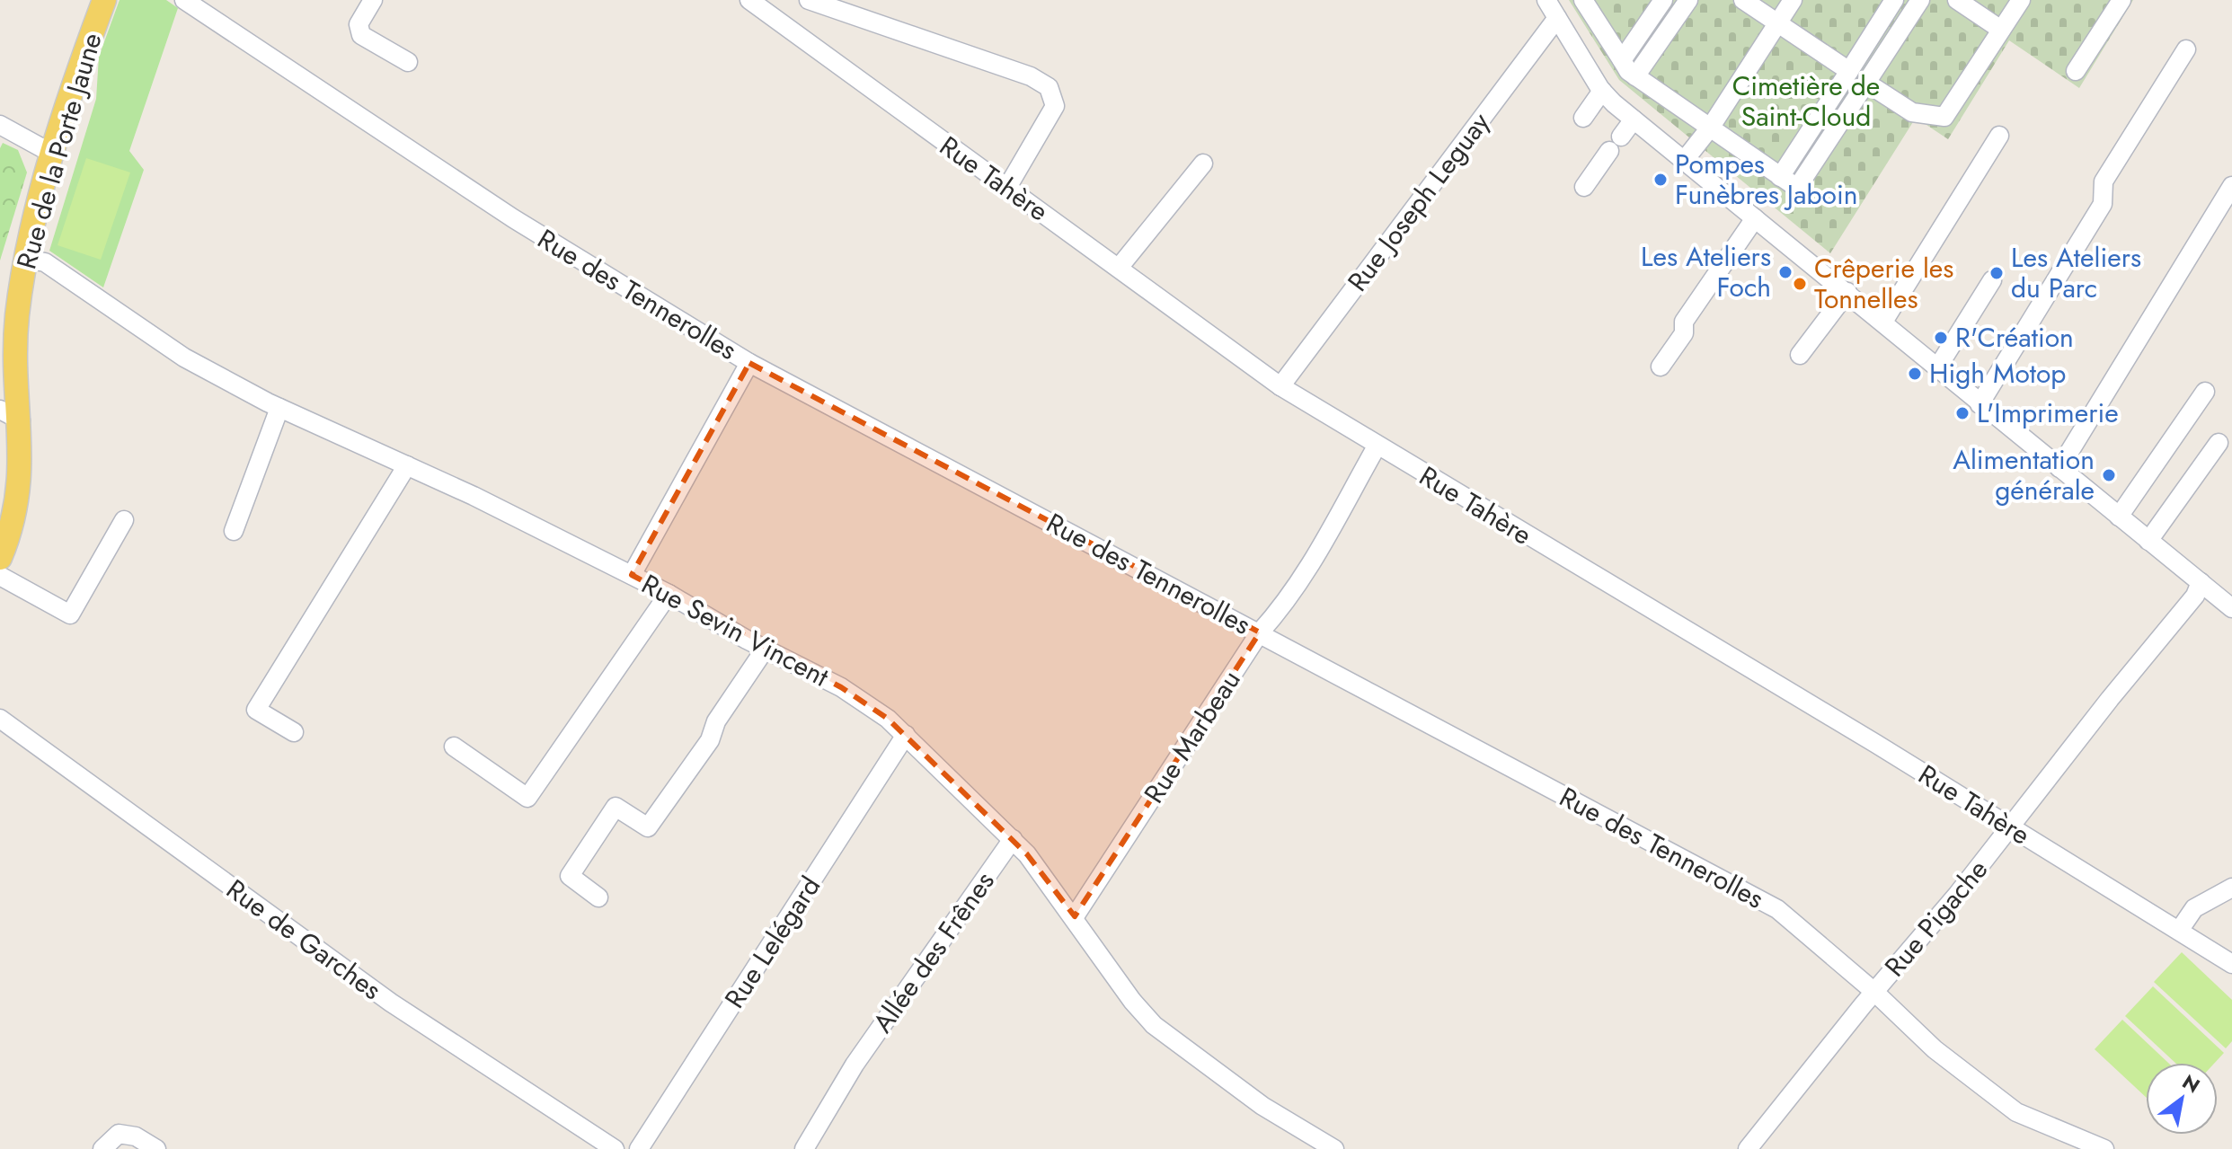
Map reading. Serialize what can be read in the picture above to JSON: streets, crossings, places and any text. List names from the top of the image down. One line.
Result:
{"streets":{"main road":["Rue de la Porte Jaune"],"street":["Rue Tahère","Rue Joseph Leguay","Rue des Tennerolles","Rue Sevin Vincent","Rue Marbeau","Rue Pigache","Rue de Garches","Rue Lelégard","Allée des Frênes"]},"crossings":[["Rue de la Porte Jaune","Rue Sevin Vincent"],["Rue Tahère","Rue Joseph Leguay"],["Rue Tahère","Rue Marbeau"],["Rue Tahère","Rue Pigache"],["Rue des Tennerolles","Rue Marbeau"],["Rue des Tennerolles","Rue Pigache"],["Rue Sevin Vincent","Rue Marbeau"],["Rue Sevin Vincent","Rue Lelégard"],["Rue Sevin Vincent","Allée des Frênes"]],"parks":["Cimetière de Saint-Cloud"],"places":["Pompes Funèbres Jaboin","Les Ateliers Foch","Les Ateliers du Parc","Crêperie les Tonnelles","R'Création","High Motop","L'Imprimerie","Alimentation générale"],"north":"top right"}
